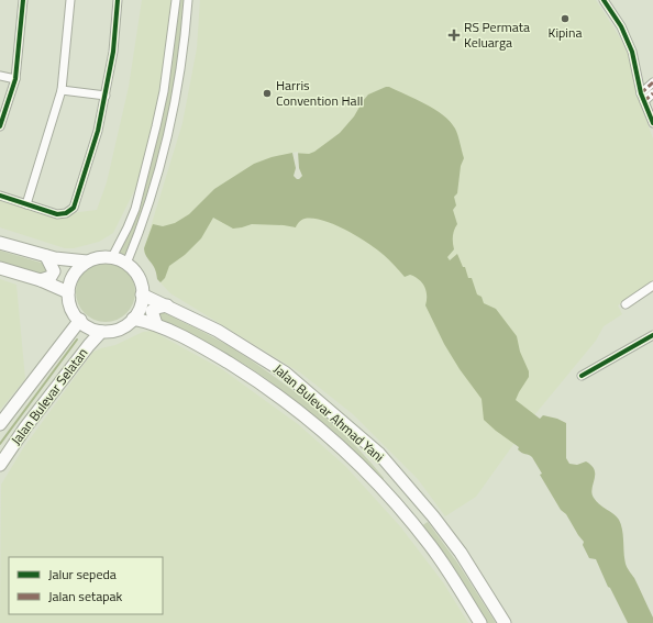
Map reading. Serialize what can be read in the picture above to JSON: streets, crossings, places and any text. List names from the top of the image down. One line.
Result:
{"streets":{"main road":["Jalan Bulevar Selatan","Jalan Bulevar Ahmad Yani"]},"crossings":[["Jalan Bulevar Selatan","Jalan Bulevar Ahmad Yani"]],"places":{"other":["Kipina","Harris Convention Hall"],"health":["RS Permata Keluarga"]},"legend":["Jalur sepeda","Jalan setapak"]}
